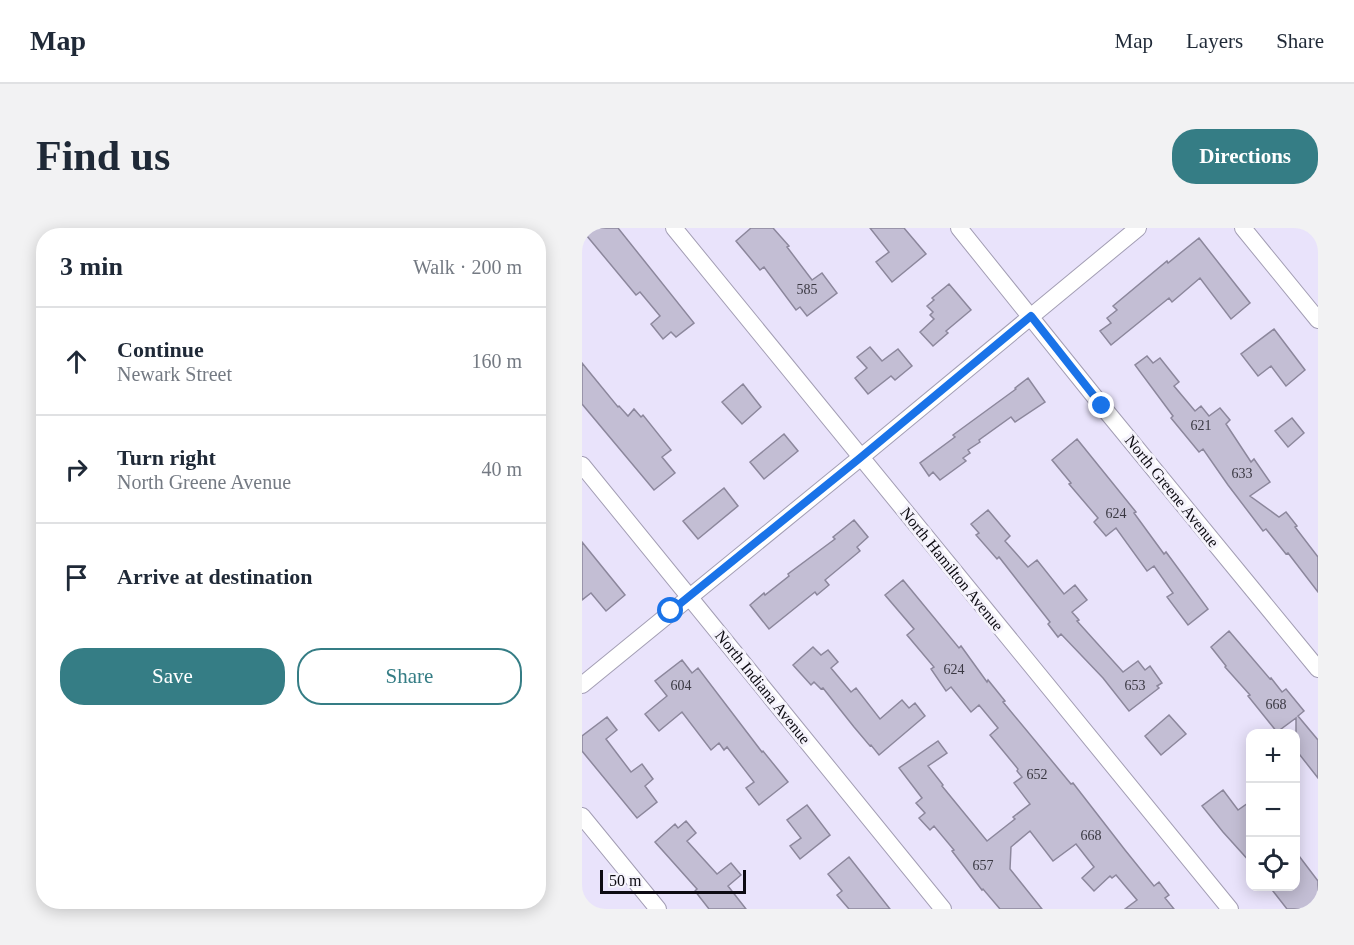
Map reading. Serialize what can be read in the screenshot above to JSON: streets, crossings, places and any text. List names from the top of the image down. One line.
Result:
{"streets":{"street":["North Greene Avenue","North Hamilton Avenue","North Indiana Avenue"]},"house_numbers":["585","621","633","624","624","604","653","668","652","668","657"],"scale_bar":"50 m","page":{"header":"Map","nav":["Map","Layers","Share"],"buttons":["Directions",["Save","Share"]],"title":"Find us","heading":["3 min","Walk · 200 m"],"list":[["Continue","Newark Street","160 m"],["Turn right","North Greene Avenue","40 m"],"Arrive at destination"],"map_buttons":["+","−"],"scale":"50 m"}}
